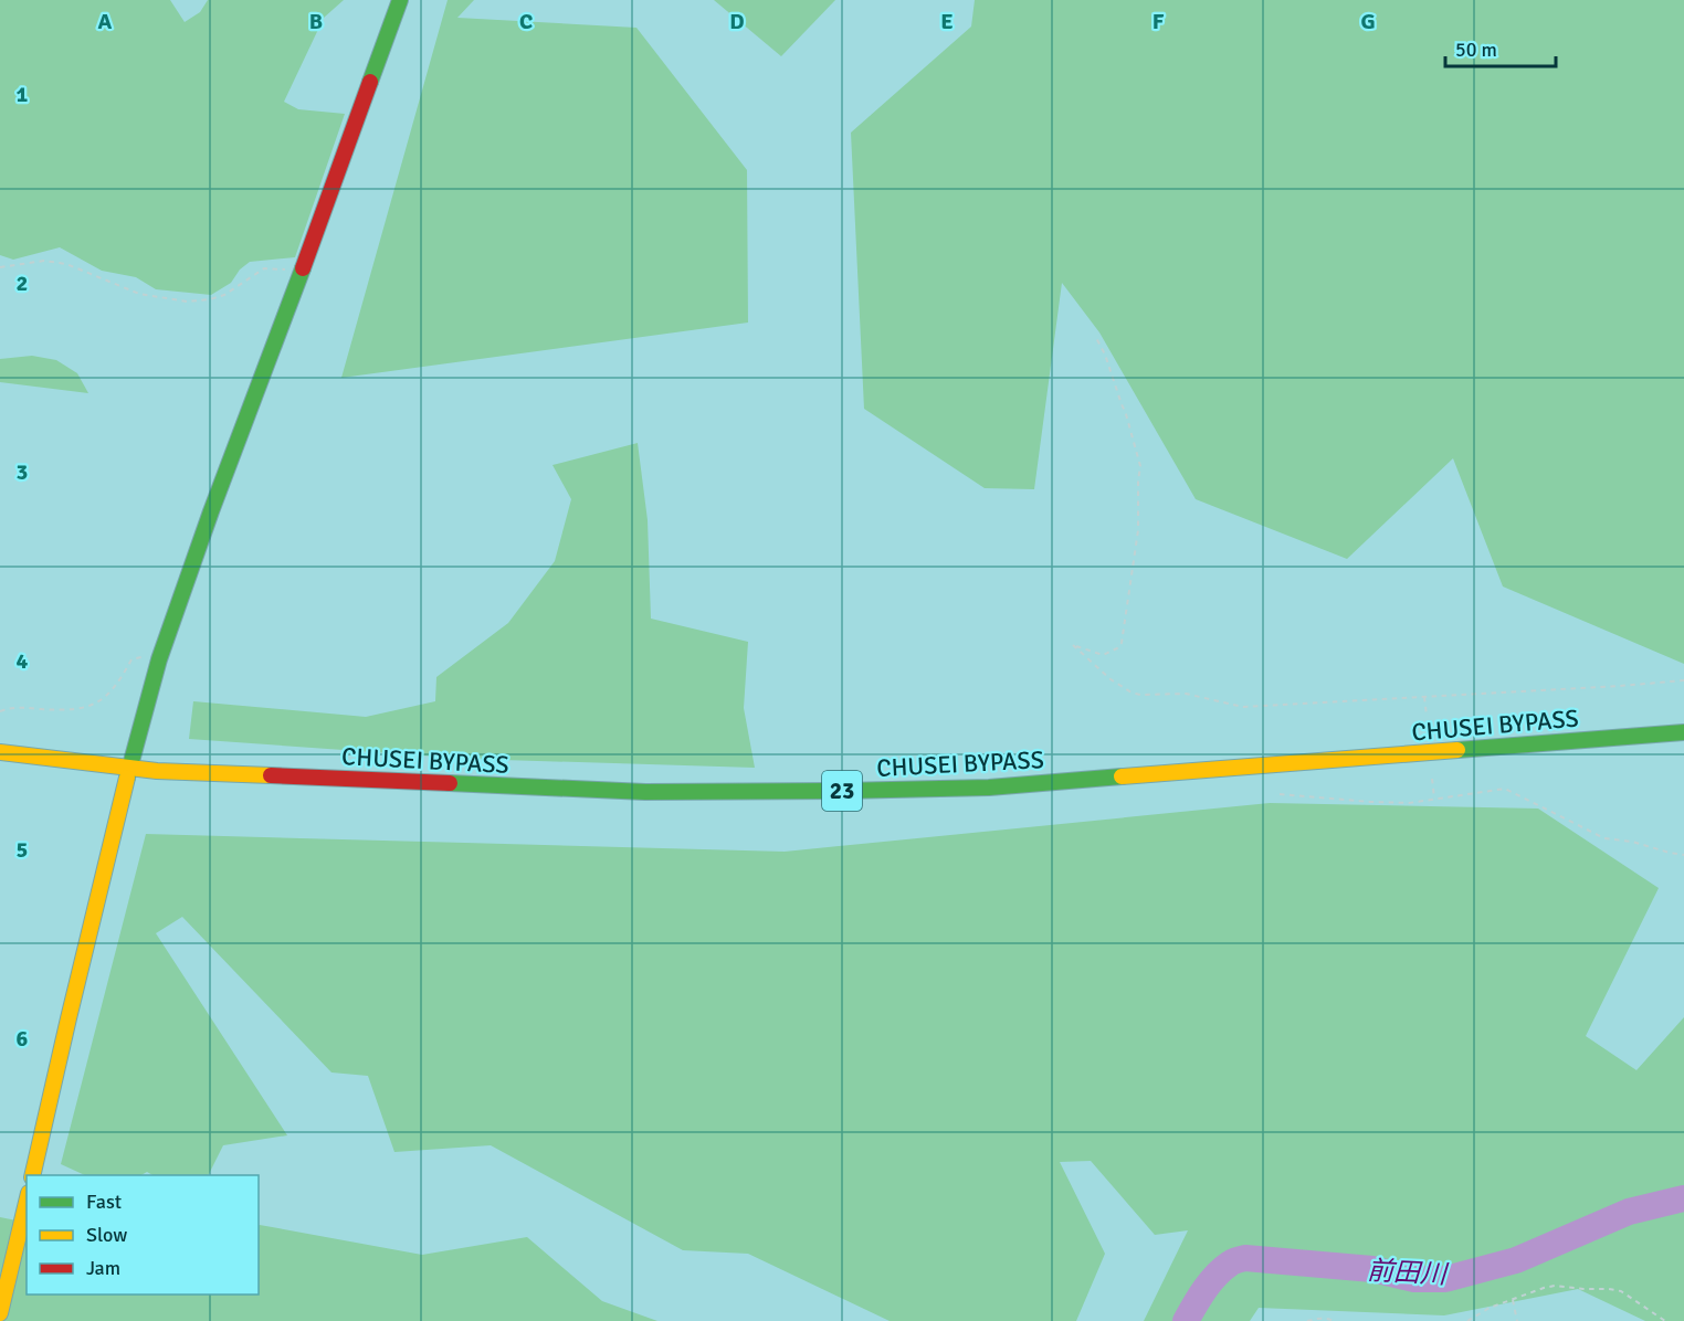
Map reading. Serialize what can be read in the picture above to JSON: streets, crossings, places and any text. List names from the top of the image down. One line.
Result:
{"streets":{"main road":["CHUSEI BYPASS","23"]},"water":["前田川"],"legend":["Fast","Slow","Jam"],"scale_bar":"50 m","grid":{"columns":["A","B","C","D","E","F","G"],"rows":["1","2","3","4","5","6"]}}
